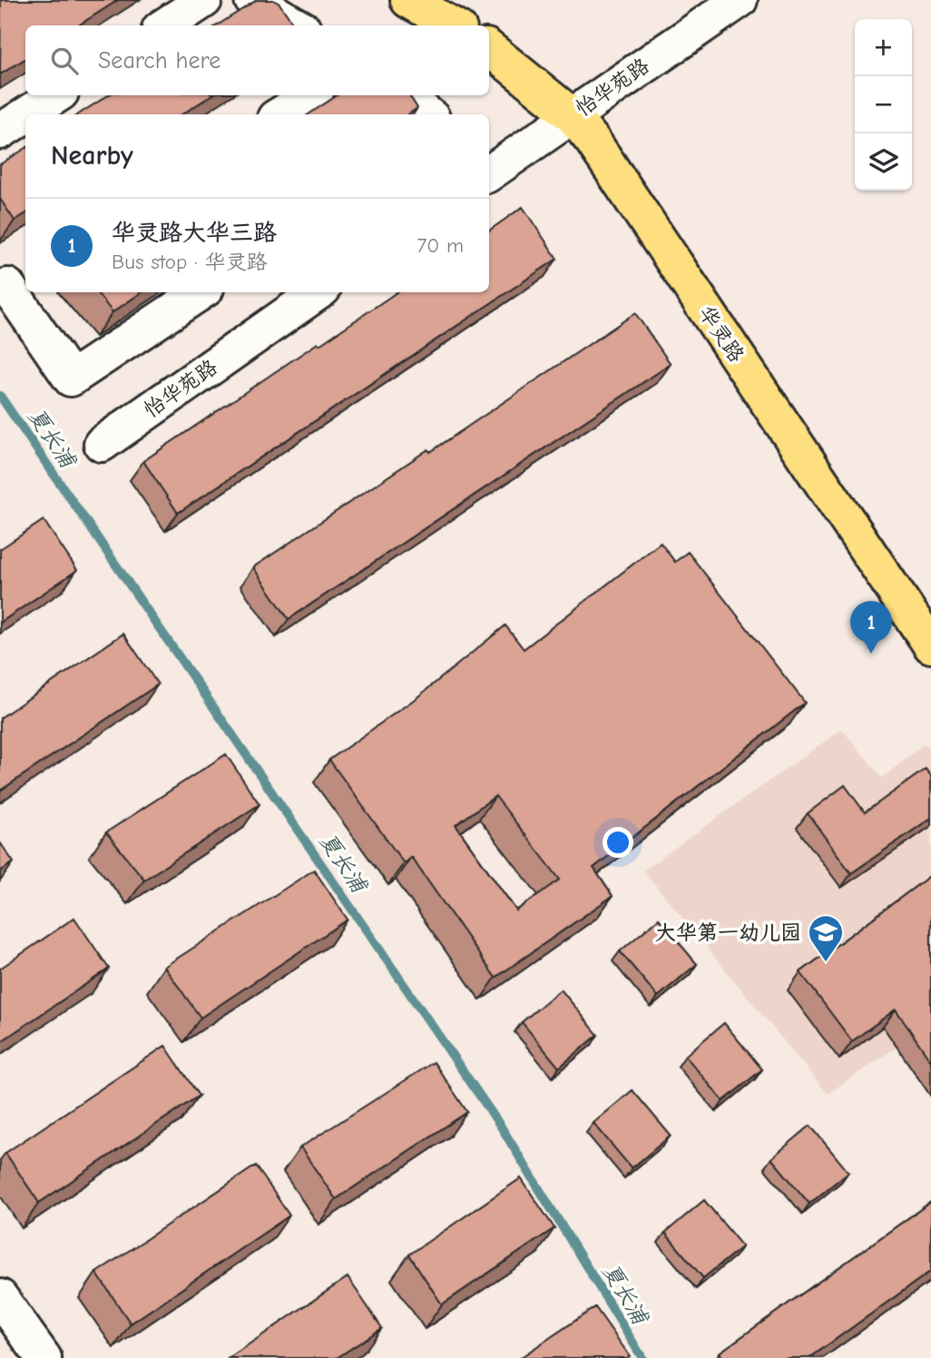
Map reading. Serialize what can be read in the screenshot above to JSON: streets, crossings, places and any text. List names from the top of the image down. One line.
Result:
{"streets":{"main road":["华灵路"],"street":["怡华苑路"]},"crossings":[["怡华苑路","华灵路"]],"water":["夏长浦"],"places":{"school or university":["大华第一幼儿园"]},"page":{"map_buttons":["+","−"],"search":"Search here","heading":"Nearby","list":[{"mark":"1","name":"华灵路大华三路","note":"Bus stop · 华灵路","value":"70 m"}],"pins":"1"}}
